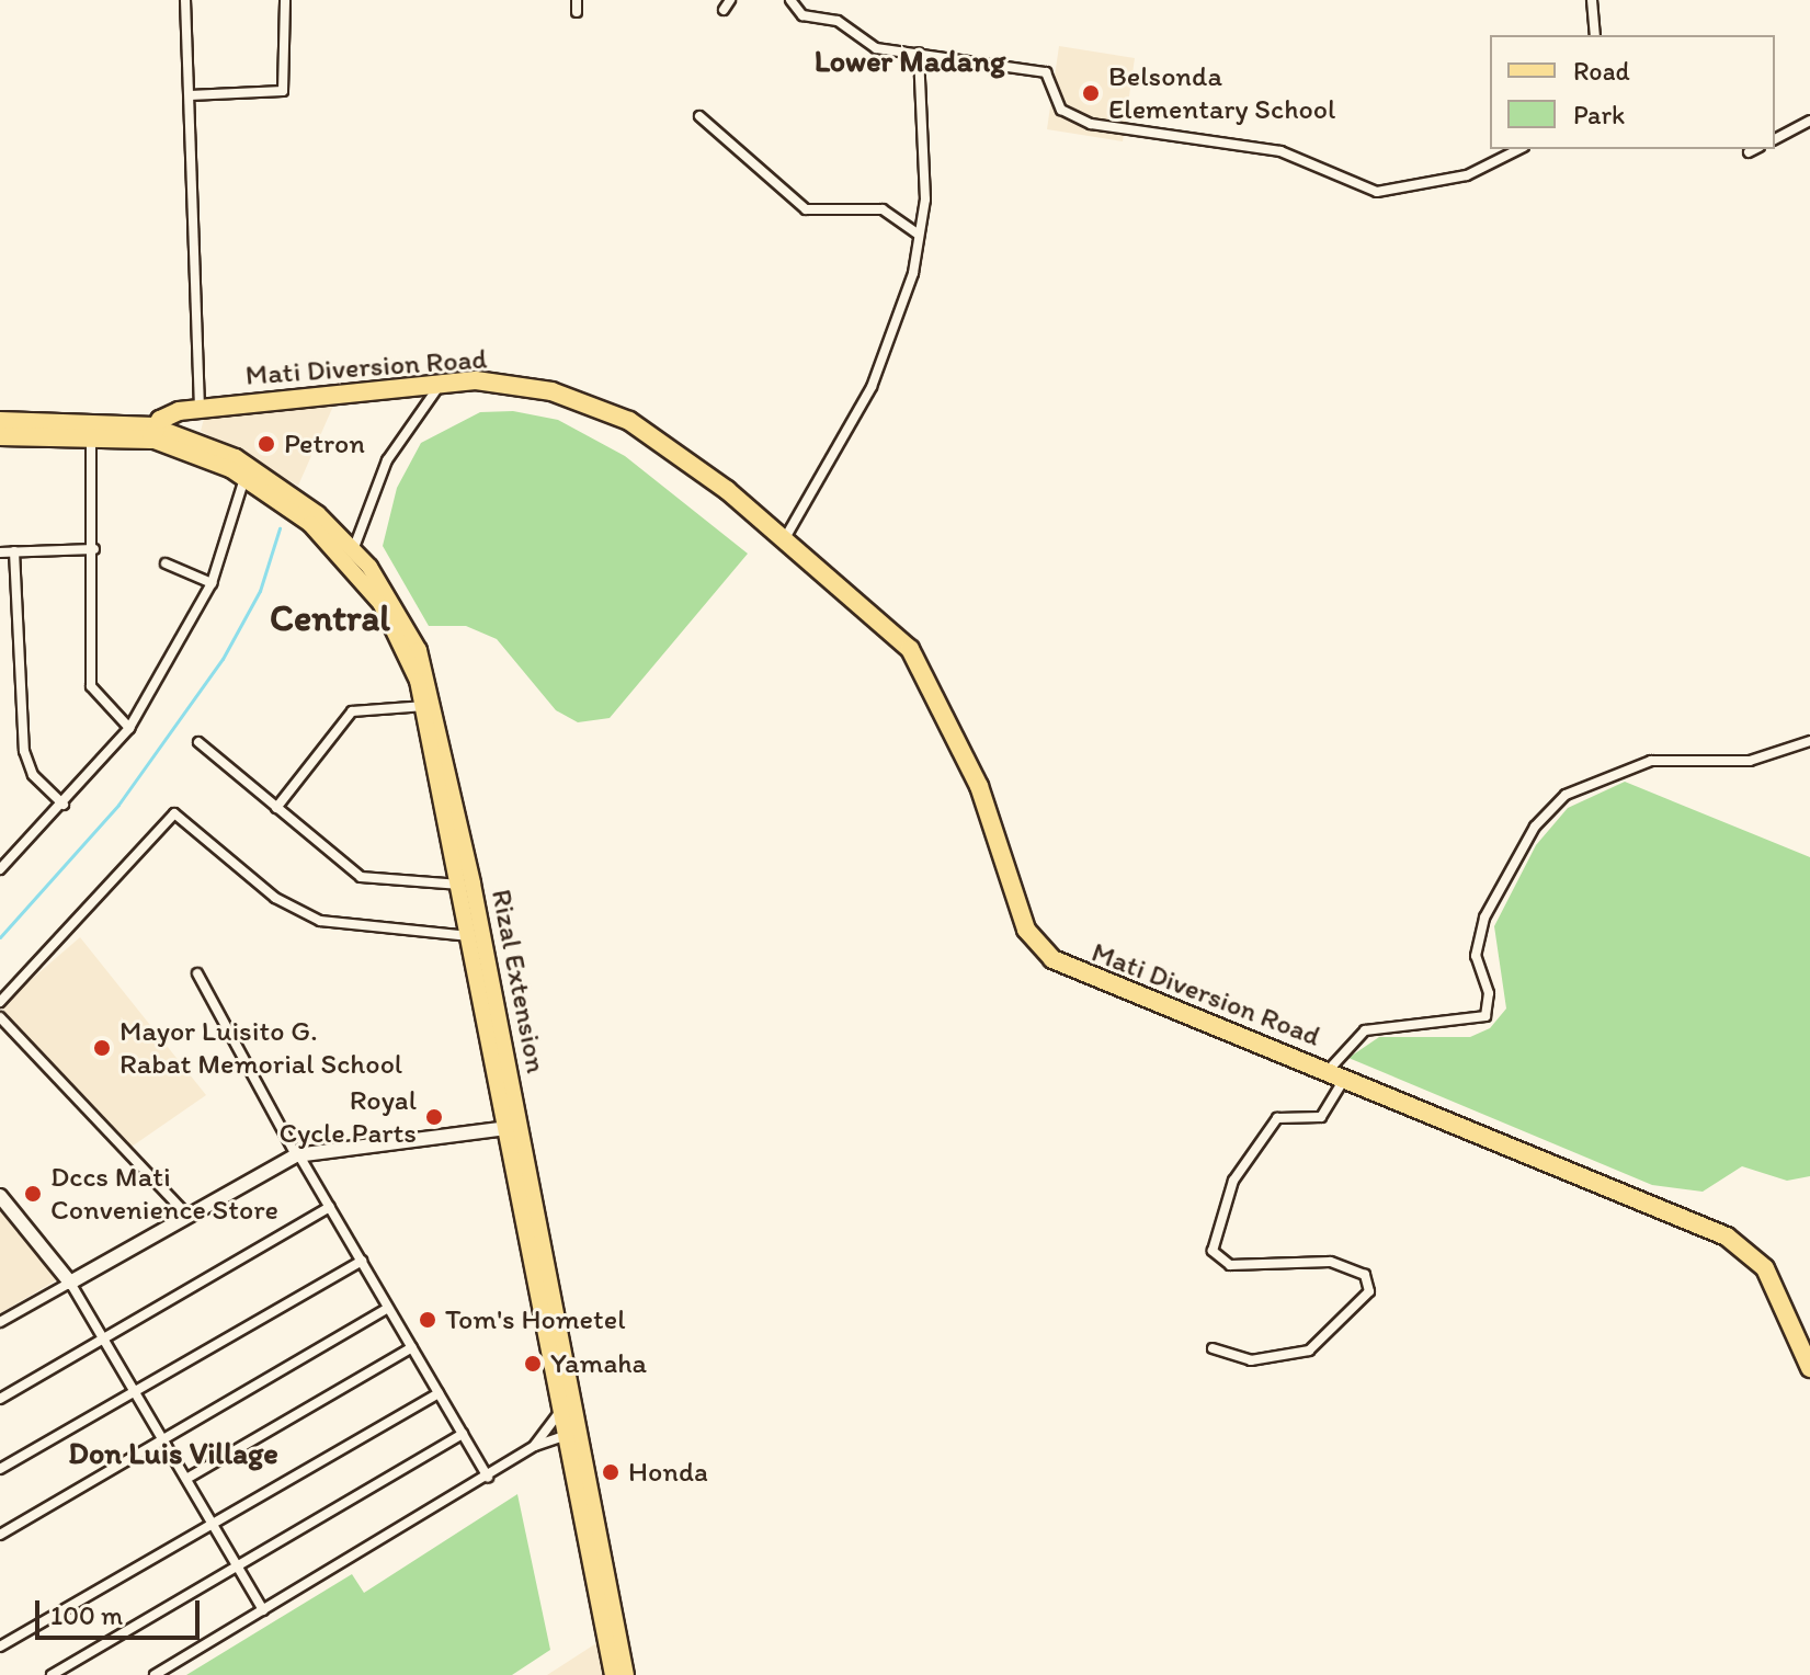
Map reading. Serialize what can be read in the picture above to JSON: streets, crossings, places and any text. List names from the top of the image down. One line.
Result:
{"streets":{"highway":["Mati Diversion Road"],"main road":["Rizal Extension"]},"crossings":[["Mati Diversion Road","Rizal Extension"]],"districts":["Lower Madang","Central","Don Luis Village"],"places":["Belsonda Elementary School","Petron","Mayor Luisito G. Rabat Memorial School","Royal Cycle Parts","Dccs Mati Convenience Store","Tom's Hometel","Yamaha","Honda"],"legend":["Road","Park"],"scale_bar":"100 m"}
